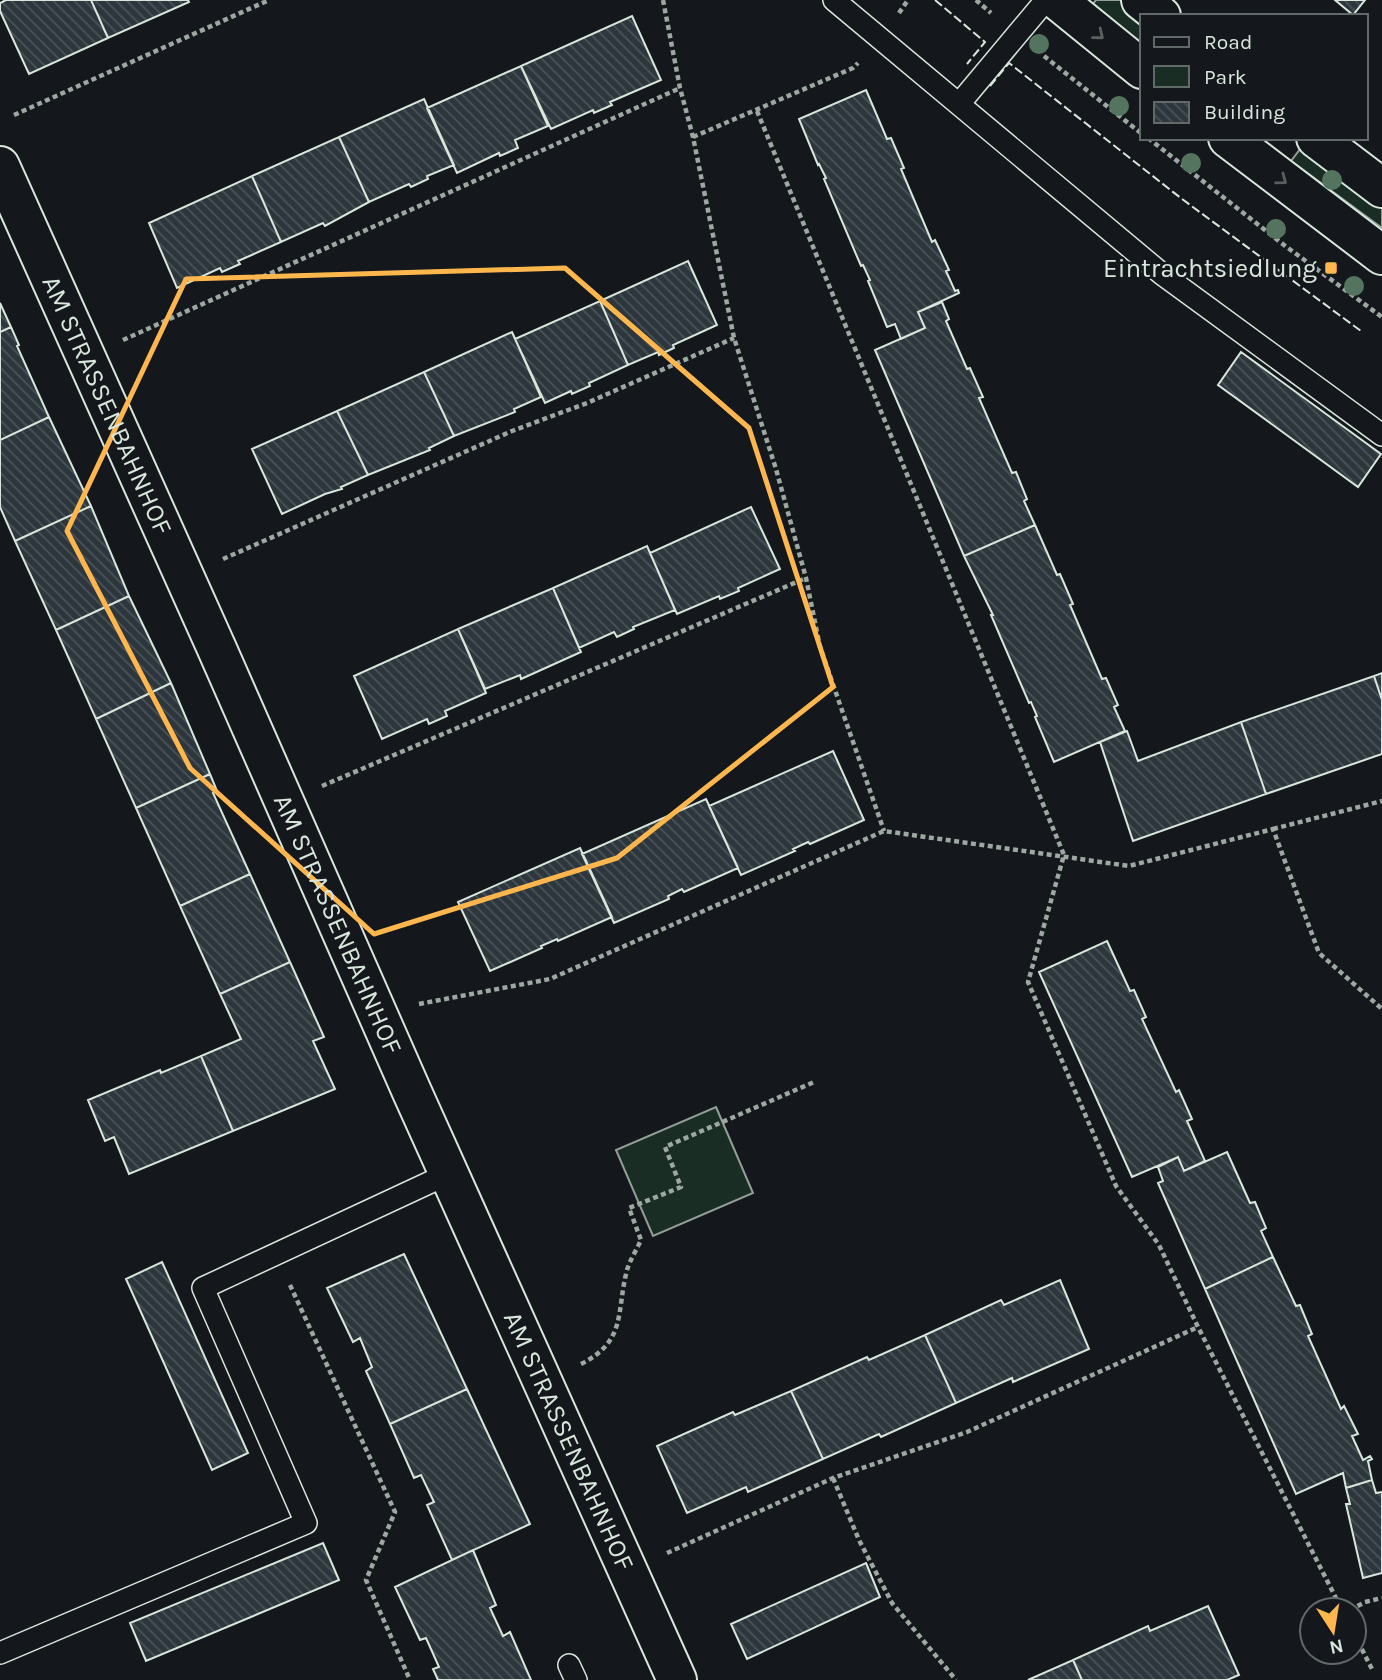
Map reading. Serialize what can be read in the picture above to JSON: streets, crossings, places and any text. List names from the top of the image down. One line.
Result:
{"streets":{"street":["AM STRASSENBAHNHOF"]},"places":{"transit":["Eintrachtsiedlung"]},"legend":["Road","Park","Building"],"north":"bottom"}
